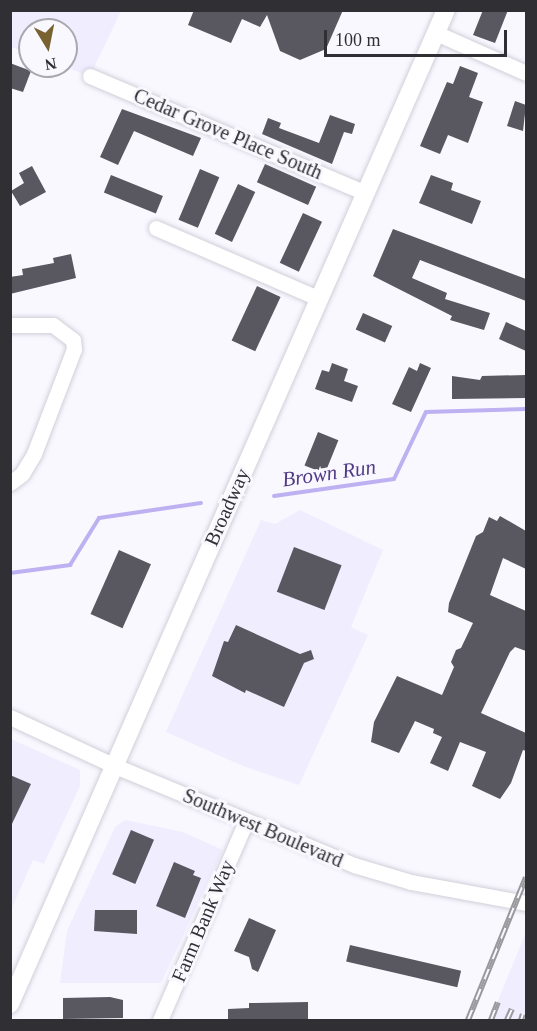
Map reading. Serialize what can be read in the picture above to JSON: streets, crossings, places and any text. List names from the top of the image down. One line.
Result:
{"streets":{"main road":["Broadway"],"street":["Cedar Grove Place South","Southwest Boulevard","Farm Bank Way"]},"crossings":[["Cedar Grove Place South","Broadway"],["Broadway","Southwest Boulevard"],["Southwest Boulevard","Farm Bank Way"]],"water":["Brown Run"],"scale_bar":"100 m","north":"bottom"}
